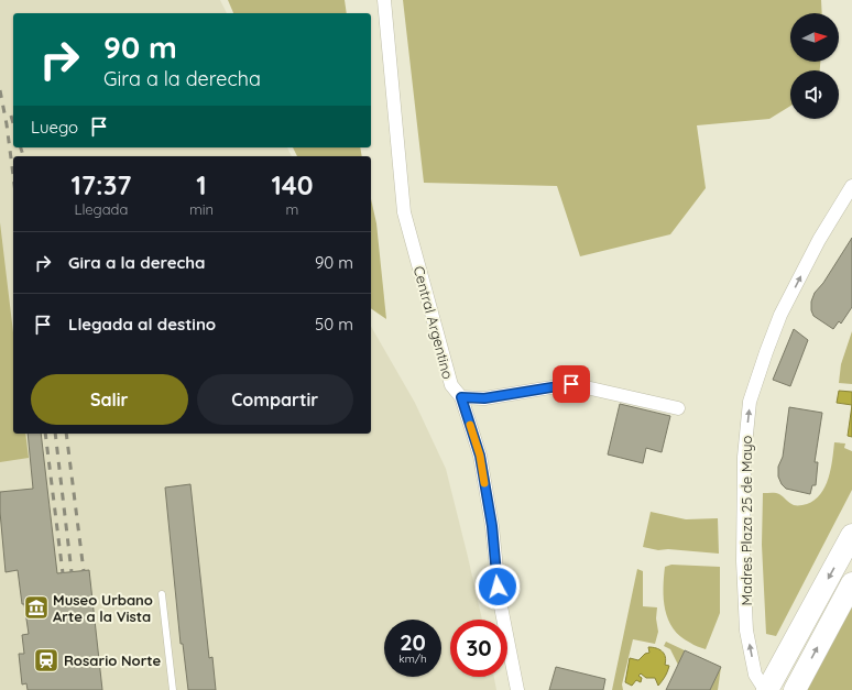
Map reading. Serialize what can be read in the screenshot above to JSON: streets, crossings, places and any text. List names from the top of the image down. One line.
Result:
{"streets":{"street":["Central Argentino","Madres Plaza 25 de Mayo"]},"one_way":["Madres Plaza 25 de Mayo"],"places":{"museum":["Museo Urbano Arte a la Vista"],"station":["Rosario Norte"]},"north":"right","page":{"turn":["90 m","Gira a la derecha"],"then":"Luego","eta":["17:37","Llegada","1","min","140","m"],"list":[{"name":"Gira a la derecha","value":"90 m"},{"name":"Llegada al destino","value":"50 m"}],"buttons":["Salir","Compartir"],"speed":"20 km/h","limit":"30"}}
